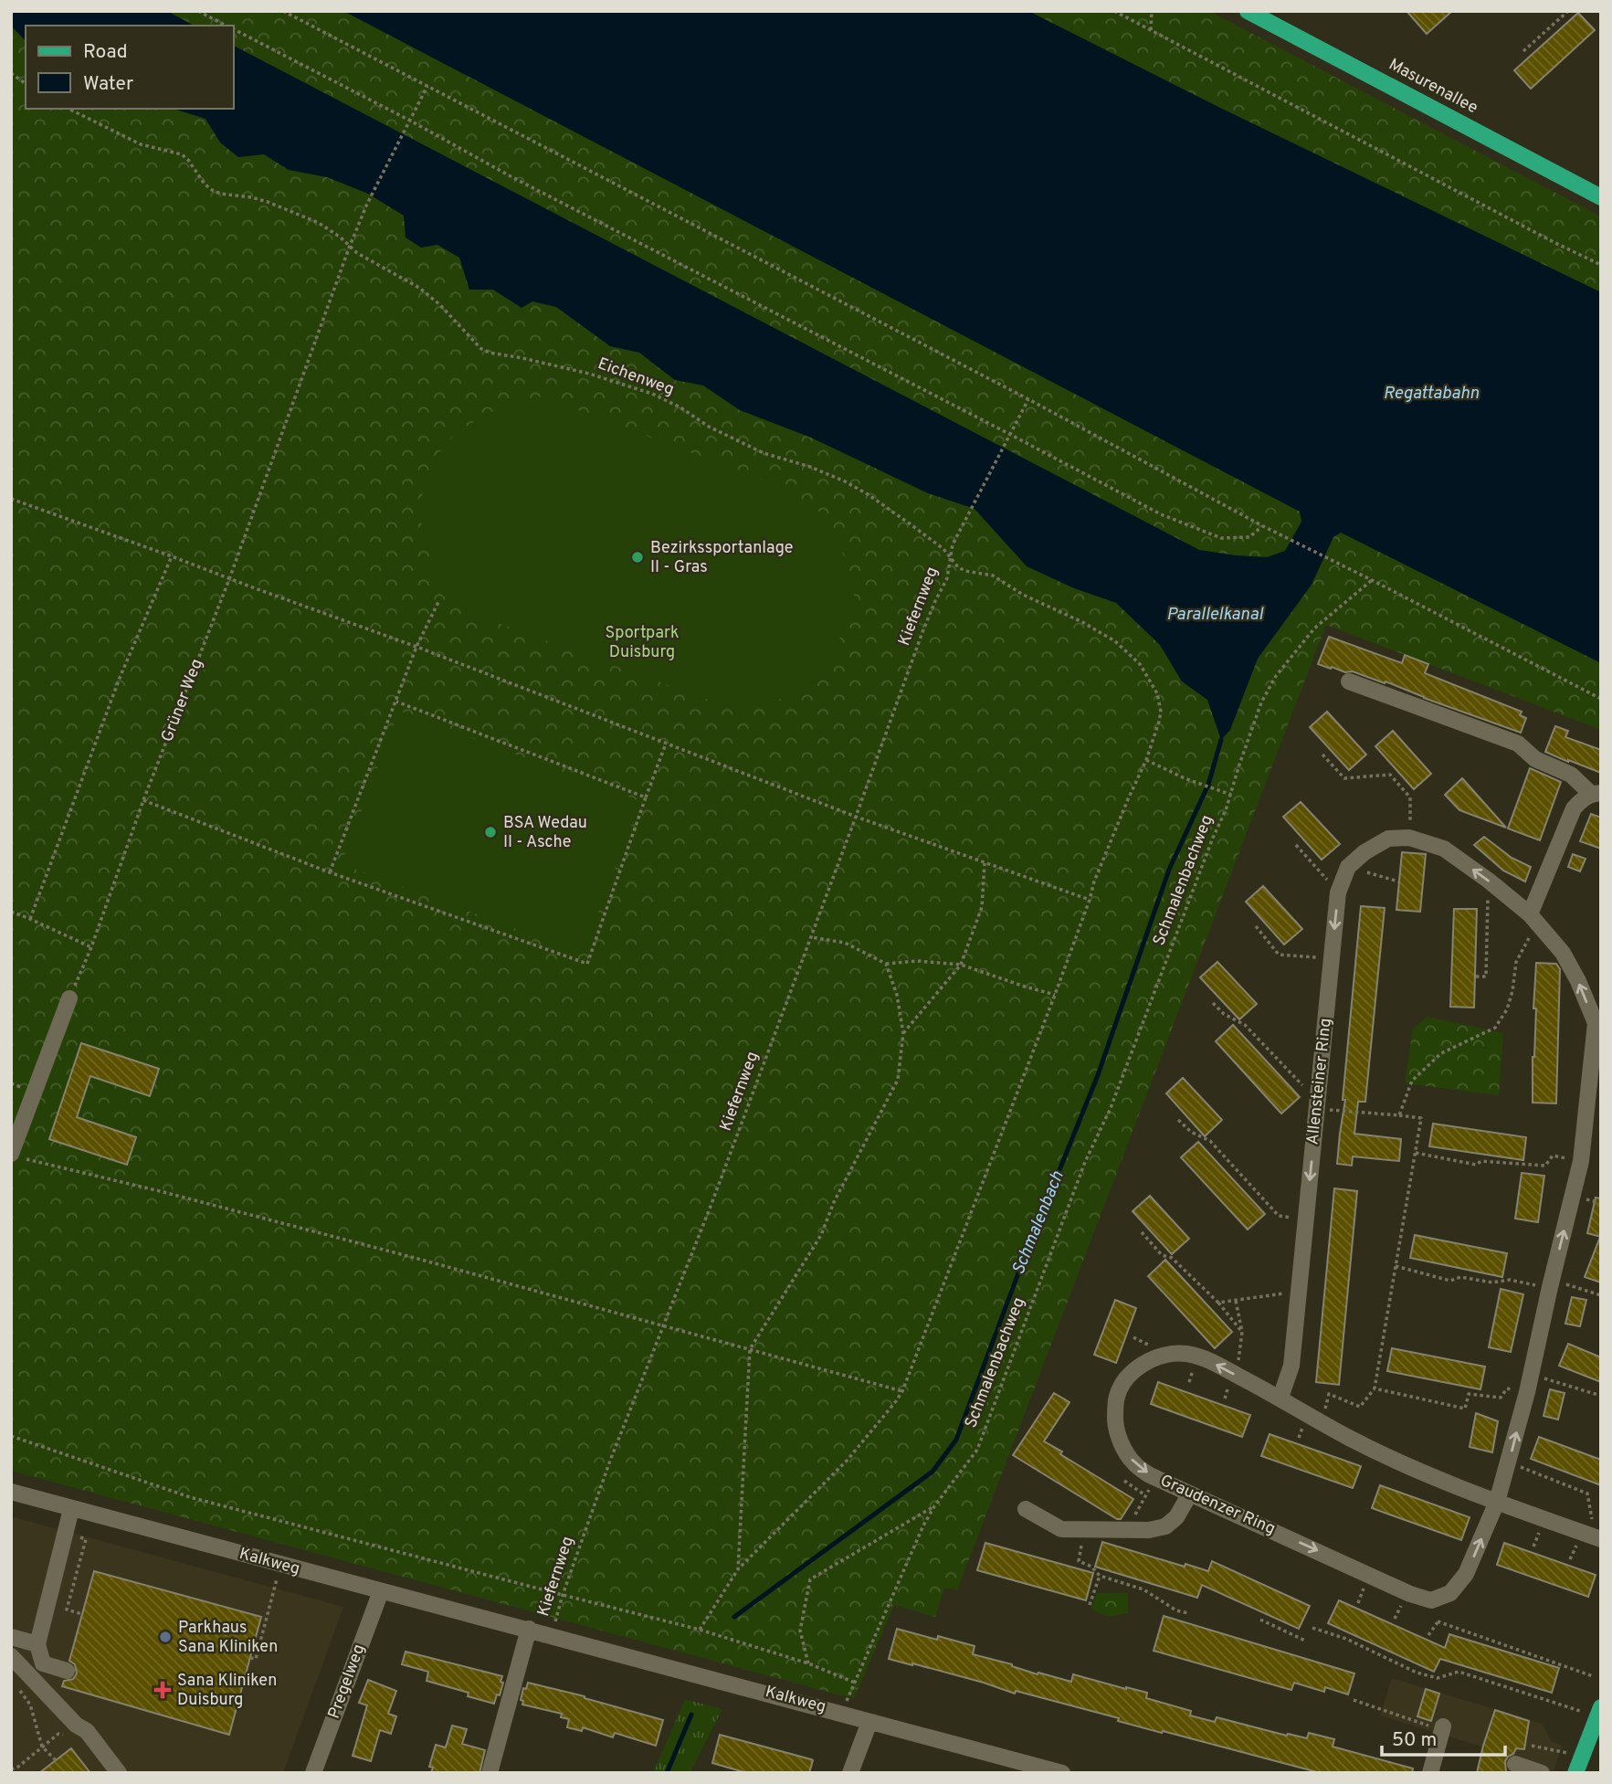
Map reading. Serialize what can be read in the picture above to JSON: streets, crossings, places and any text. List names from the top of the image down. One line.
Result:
{"streets":{"main road":["Masurenallee"],"street":["Allensteiner Ring","Graudenzer Ring","Kalkweg","Pregelweg"],"path":["Eichenweg","Kiefernweg","Grüner Weg","Schmalenbachweg"]},"crossings":[["Eichenweg","Kiefernweg"],["Eichenweg","Grüner Weg"],["Kiefernweg","Kalkweg"],["Schmalenbachweg","Kalkweg"],["Allensteiner Ring","Graudenzer Ring"],["Kalkweg","Pregelweg"]],"water":["Regattabahn","Parallelkanal","Schmalenbach"],"parks":["Sportpark Duisburg"],"places":{"other":["Bezirkssportanlage II - Gras","BSA Wedau II - Asche","Parkhaus Sana Kliniken"],"health":["Sana Kliniken Duisburg"]},"legend":["Road","Water"],"scale_bar":"50 m"}
